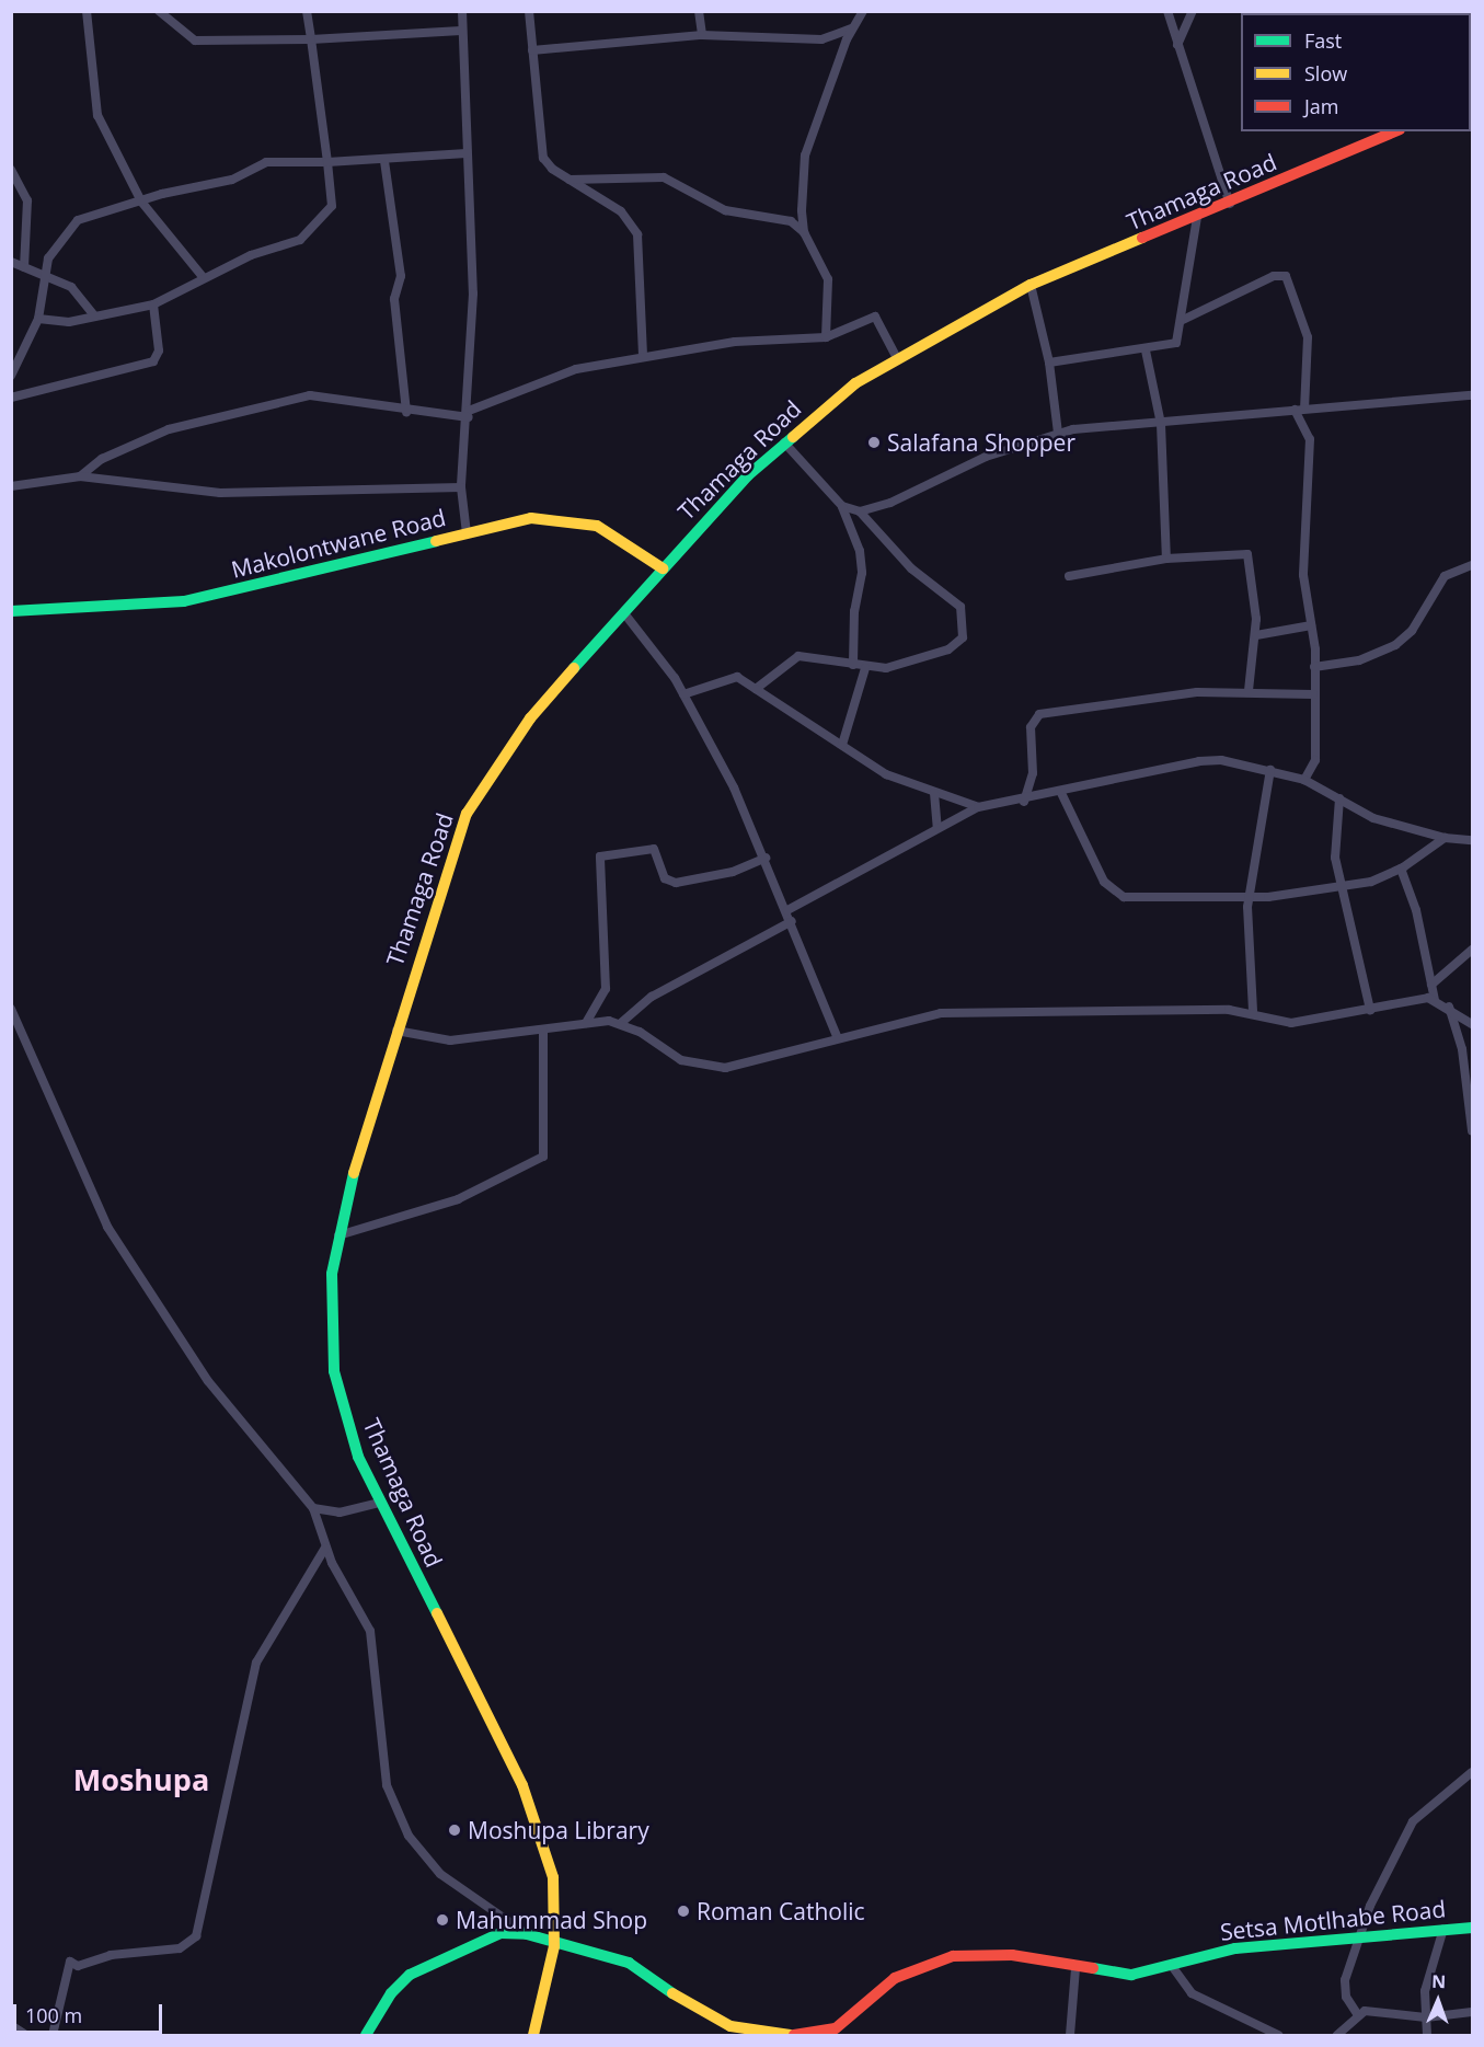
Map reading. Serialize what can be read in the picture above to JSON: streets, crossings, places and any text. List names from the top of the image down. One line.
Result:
{"streets":{"main road":["Thamaga Road","Makolontwane Road","Setsa Motlhabe Road"]},"crossings":[["Thamaga Road","Makolontwane Road"],["Thamaga Road","Setsa Motlhabe Road"]],"districts":["Moshupa"],"places":["Salafana Shopper","Moshupa Library","Roman Catholic","Mahummad Shop"],"legend":["Fast","Slow","Jam"],"scale_bar":"100 m","north":"top"}
